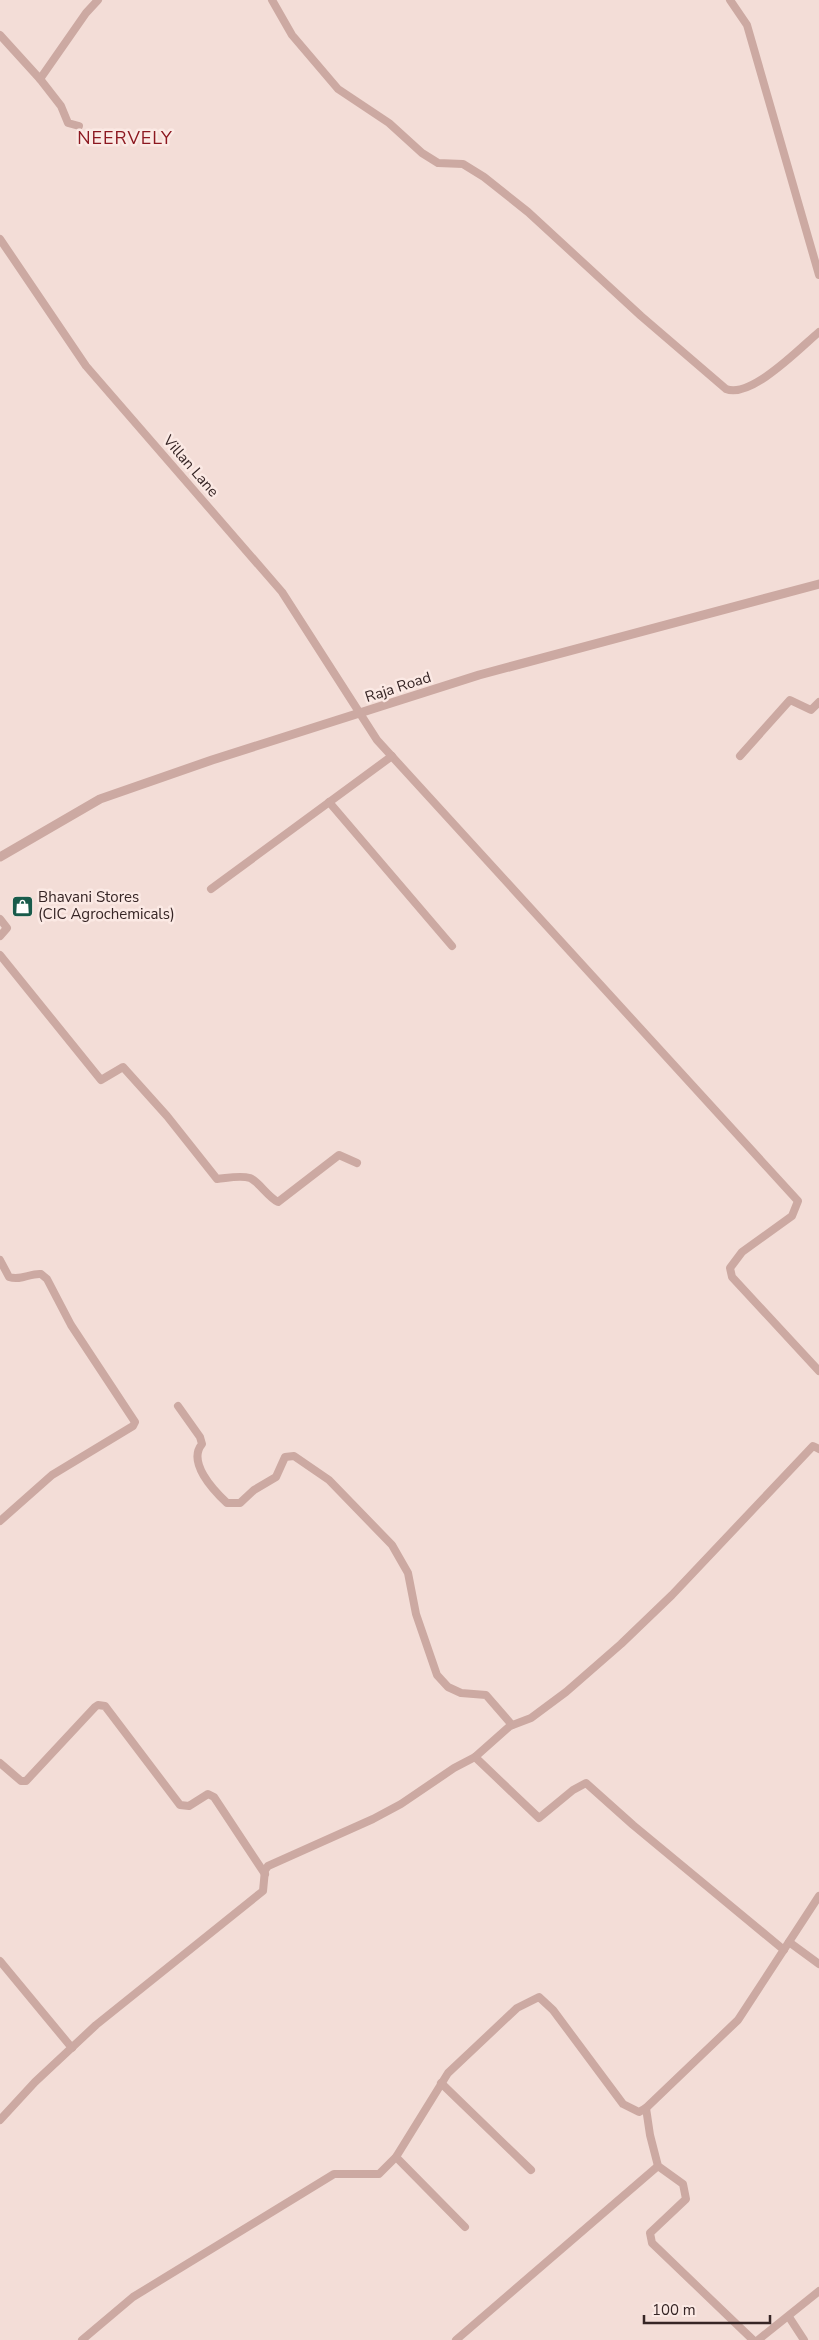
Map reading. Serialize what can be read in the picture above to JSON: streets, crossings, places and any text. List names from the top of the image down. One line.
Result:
{"streets":{"street":["Villan Lane","Raja Road"]},"crossings":[["Villan Lane","Raja Road"]],"districts":["NEERVELY"],"places":{"shop":["Bhavani Stores (CIC Agrochemicals)"]},"scale_bar":"100 m"}
